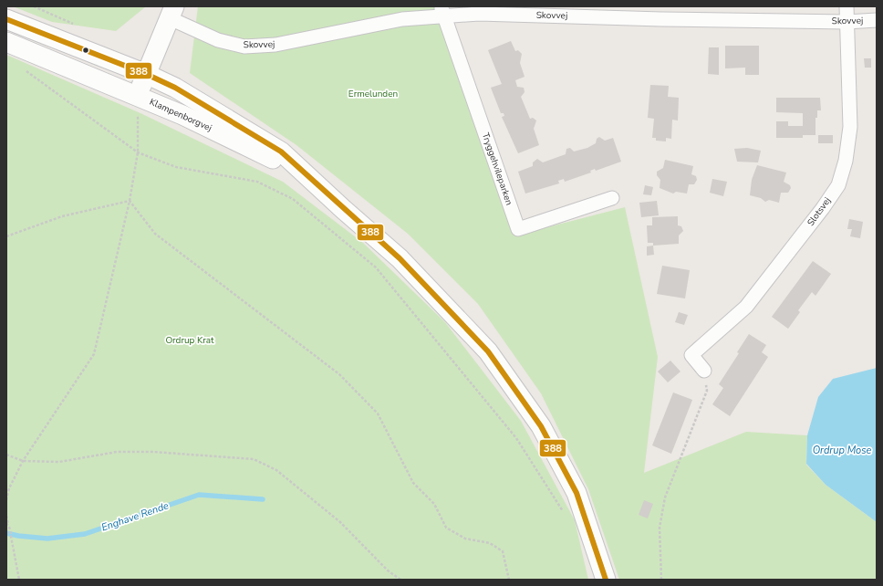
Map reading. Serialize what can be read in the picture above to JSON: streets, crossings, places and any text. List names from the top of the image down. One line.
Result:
{"streets":{"street":["Skovvej","Klampenborgvej","Tryggehvileparken","Slotsvej"]},"crossings":[["Skovvej","Tryggehvileparken"],["Skovvej","Slotsvej"]],"water":["Ordrup Mose","Enghave Rende"],"parks":["Ermelunden","Ordrup Krat"],"lines":["transit line 388"]}
